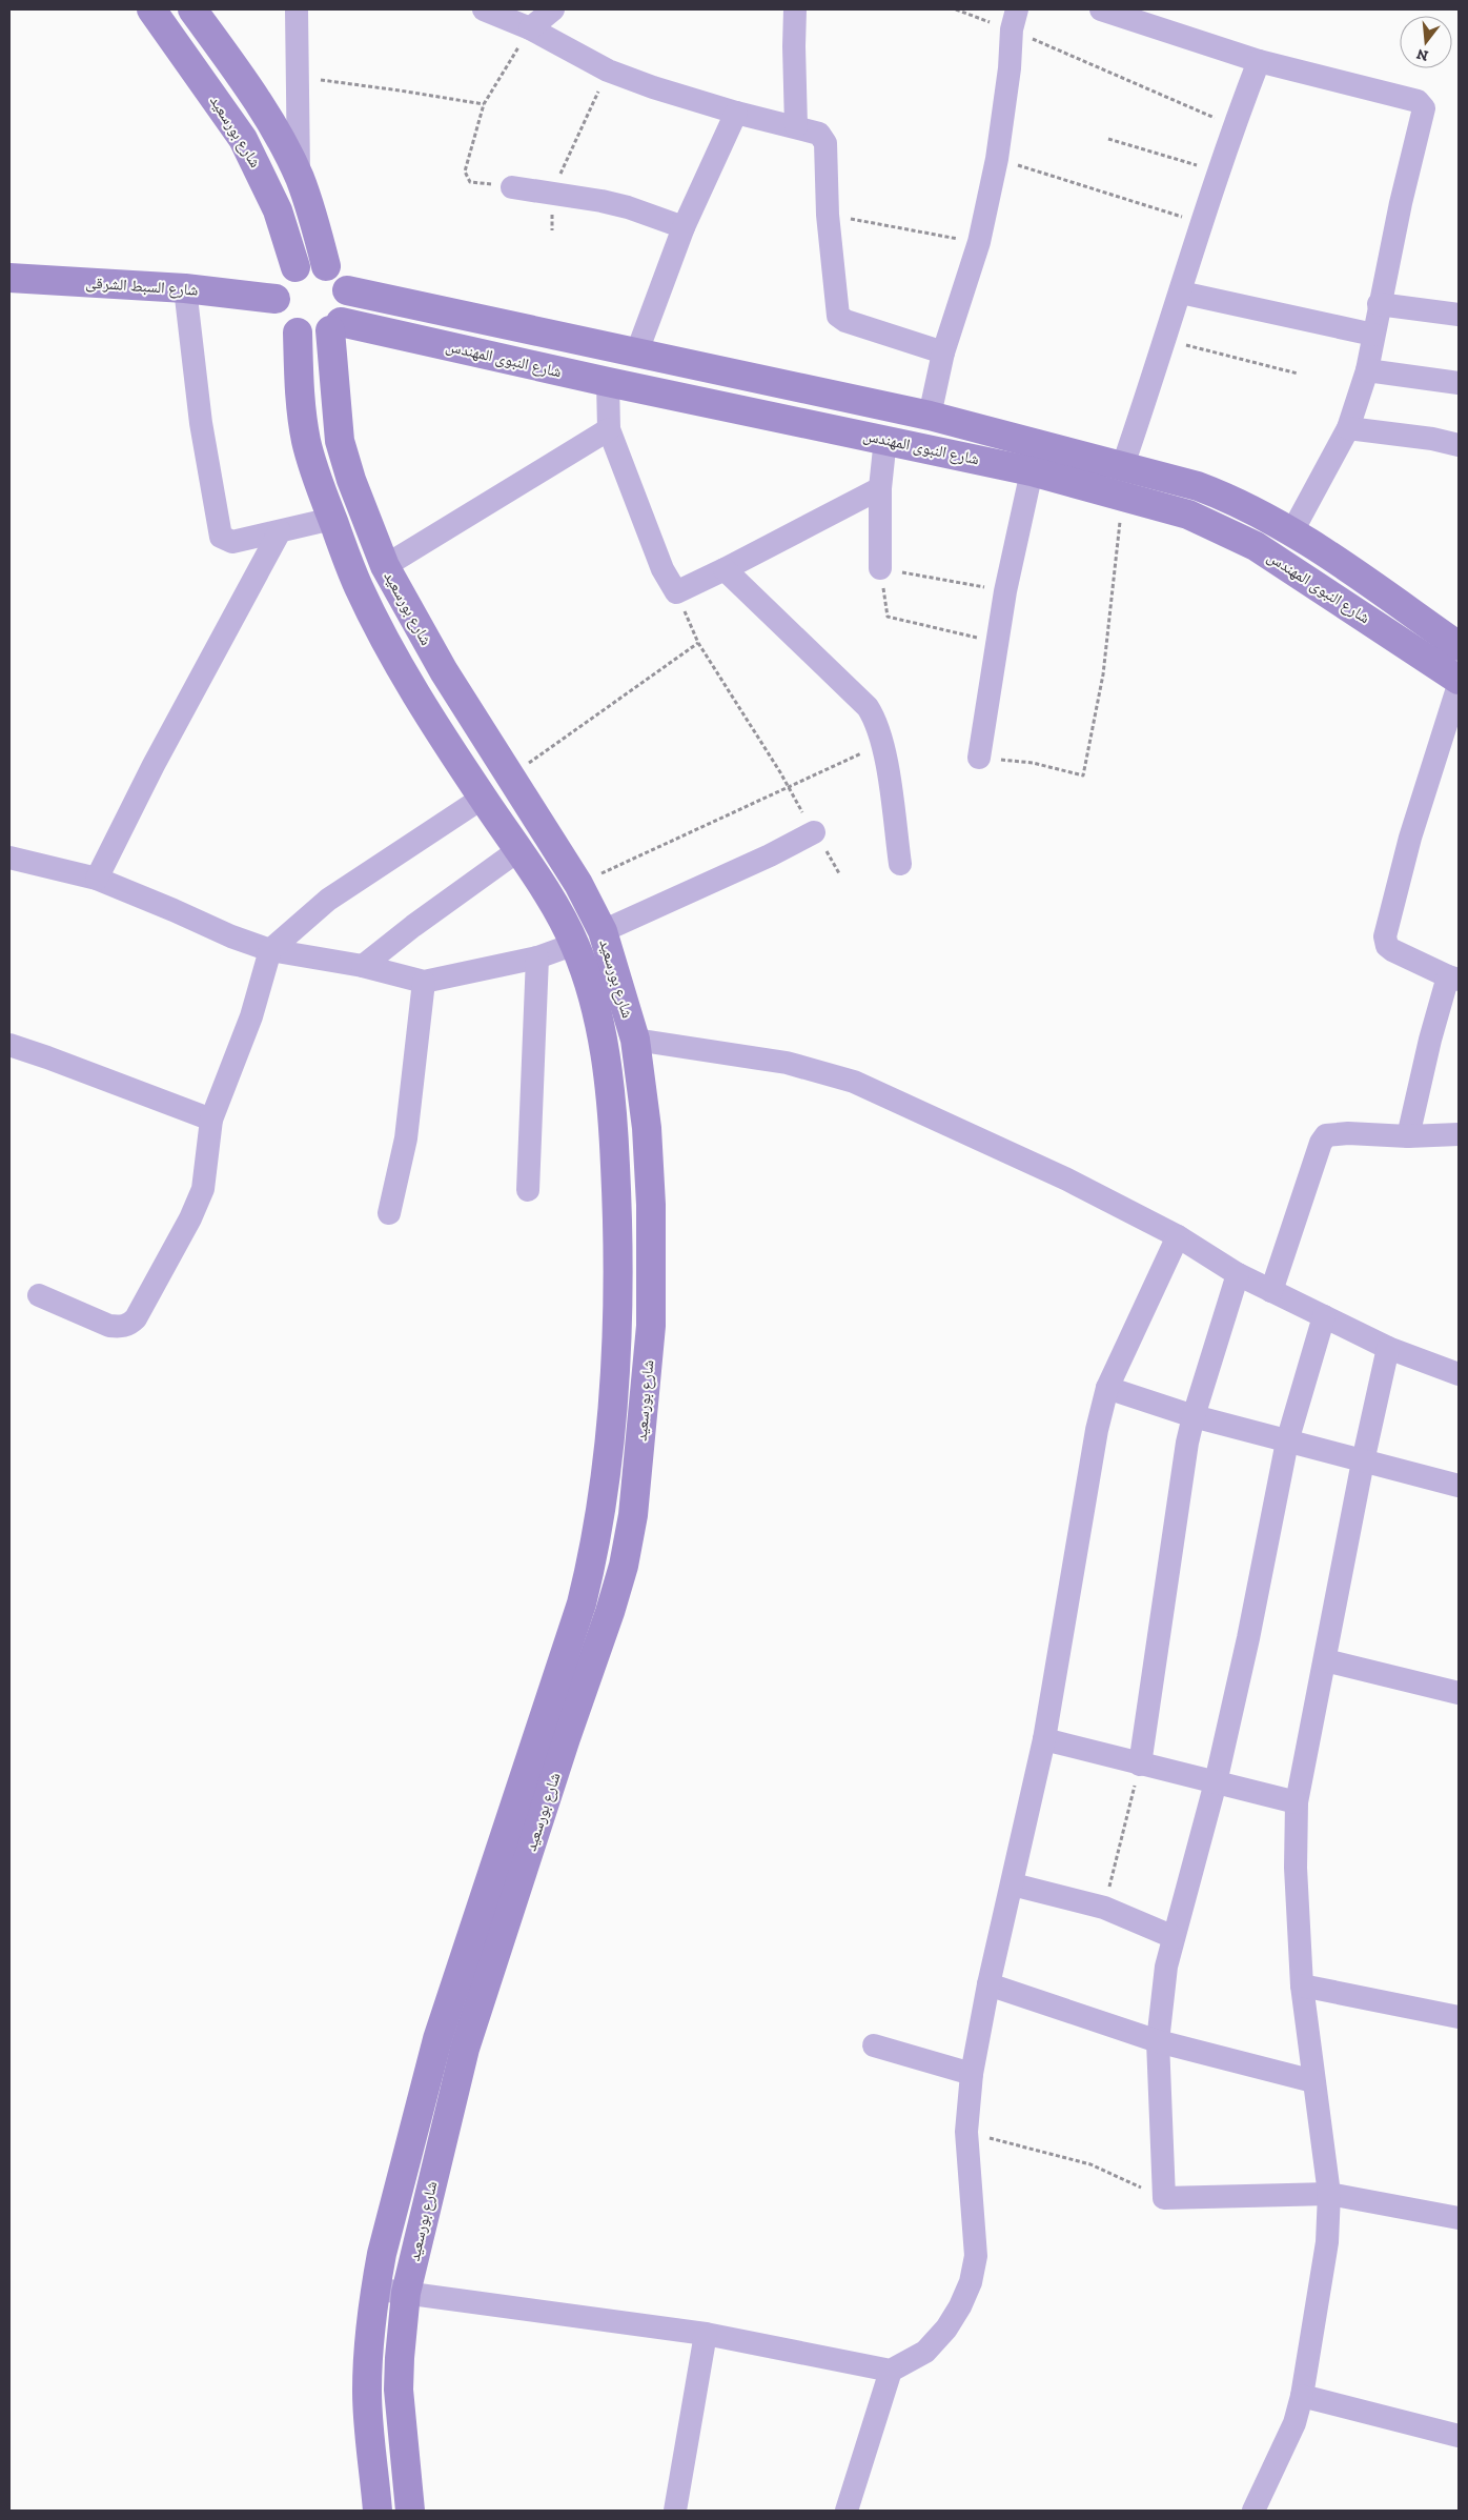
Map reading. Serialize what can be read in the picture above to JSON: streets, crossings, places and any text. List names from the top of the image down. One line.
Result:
{"streets":{"street":["شارع بورسعيد","شارع السبط الشرقى","شارع النبوى المهندس"]},"crossings":[["شارع بورسعيد","شارع السبط الشرقى"],["شارع بورسعيد","شارع النبوى المهندس"],["شارع السبط الشرقى","شارع النبوى المهندس"]],"north":"bottom"}
